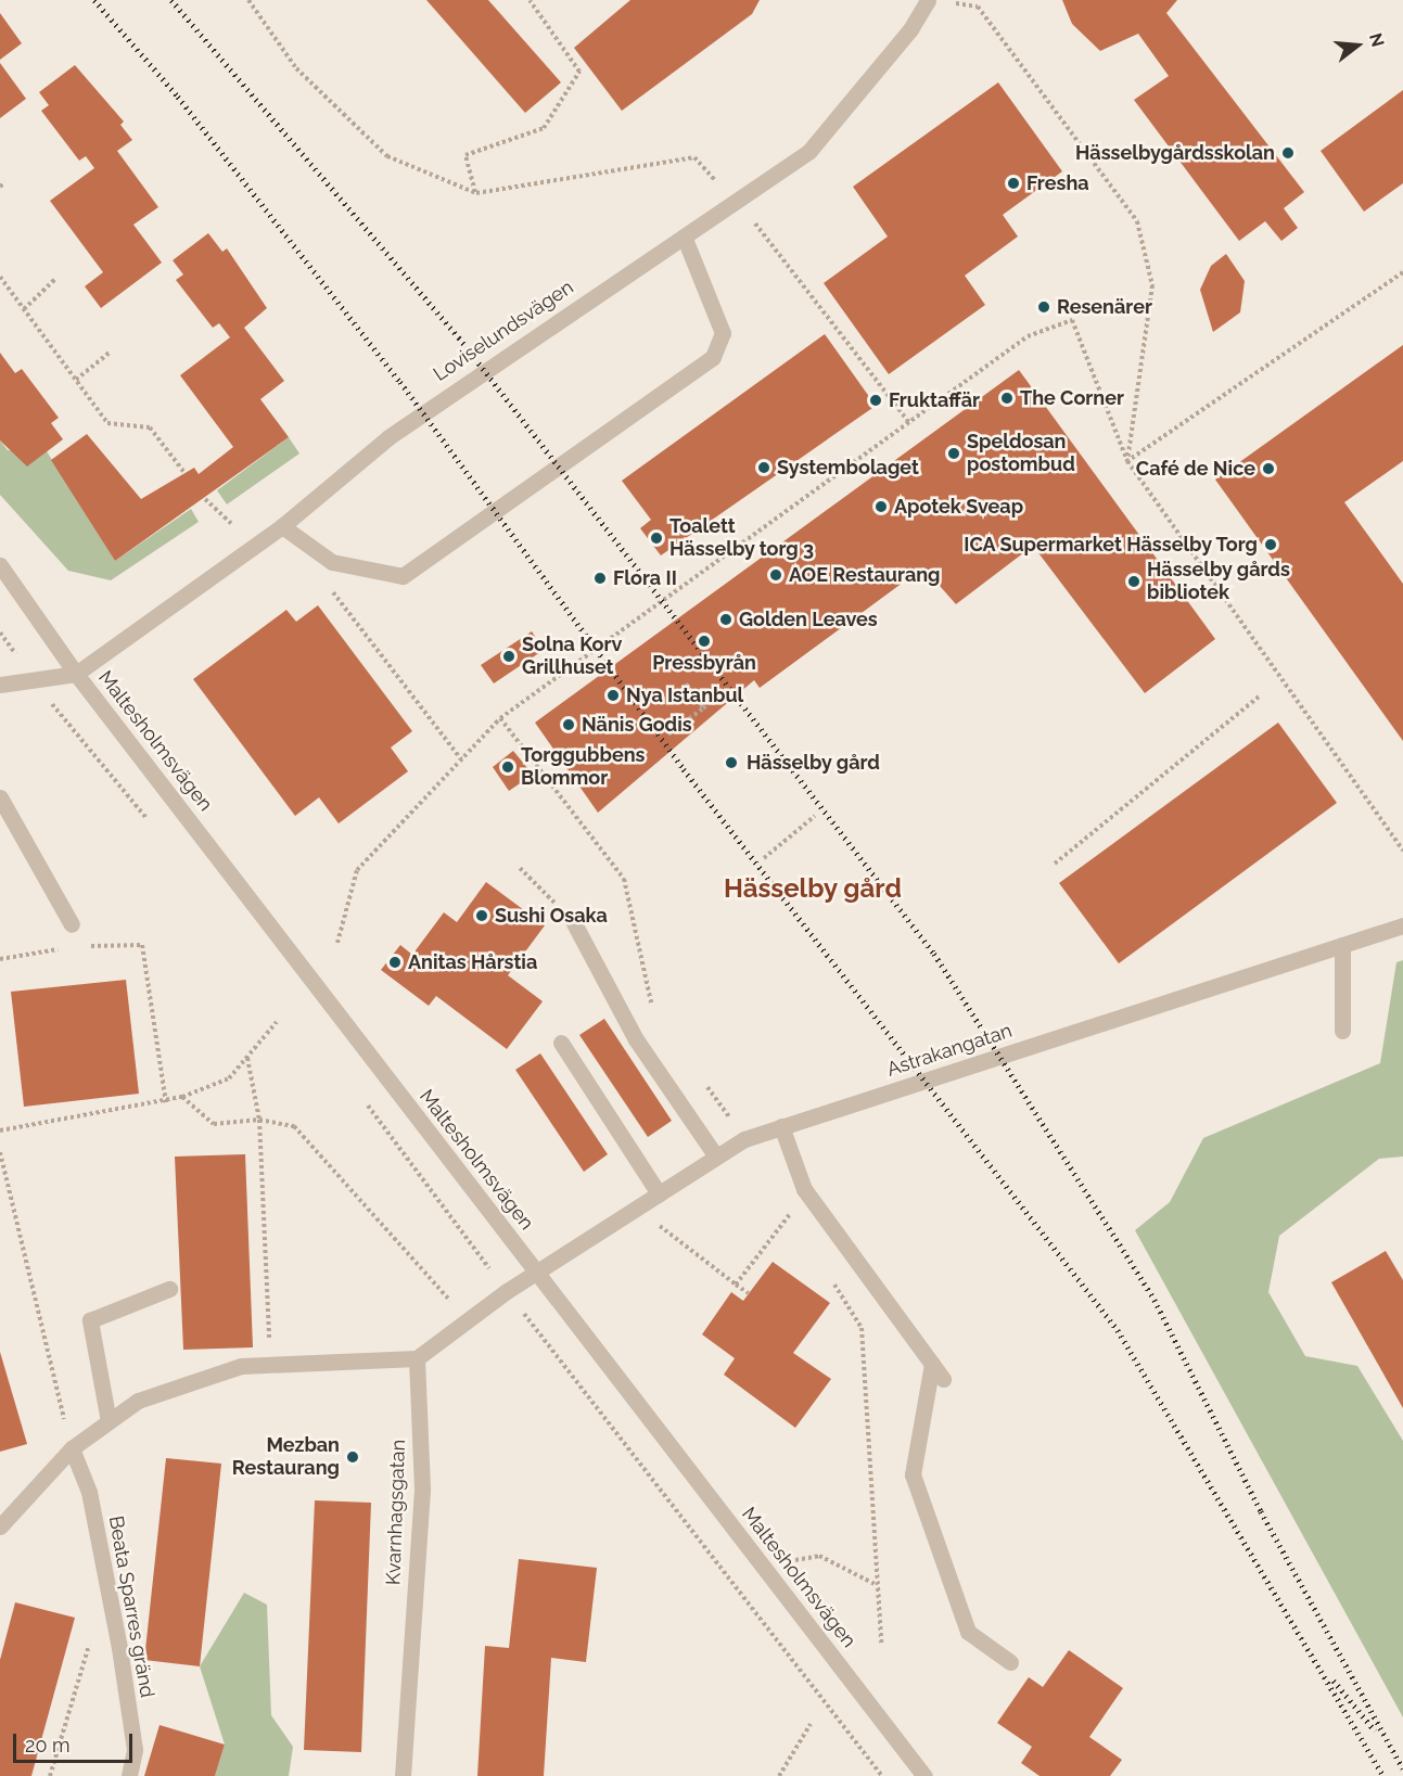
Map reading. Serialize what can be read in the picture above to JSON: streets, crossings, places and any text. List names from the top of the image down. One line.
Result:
{"streets":{"street":["Loviselundsvägen","Maltesholmsvägen","Astrakangatan","Kvarnhagsgatan","Beata Sparres gränd"]},"crossings":[["Loviselundsvägen","Maltesholmsvägen"],["Maltesholmsvägen","Astrakangatan"]],"districts":["Hässelby gård"],"places":["Hässelbygårdsskolan","Fresha","Resenärer","The Corner","Fruktaffär","Speldosan postombud","Systembolaget","Café de Nice","Apotek Sveap","Toalett Hässelby torg 3","ICA Supermarket Hässelby Torg","AOE Restaurang","Flora II","Hässelby gårds bibliotek","Golden Leaves","Pressbyrån","Solna Korv Grillhuset","Nya Istanbul","Nänis Godis","Hässelby gård","Torggubbens Blommor","Sushi Osaka","Anitas Hårstia","Mezban Restaurang"],"scale_bar":"20 m","north":"right"}
